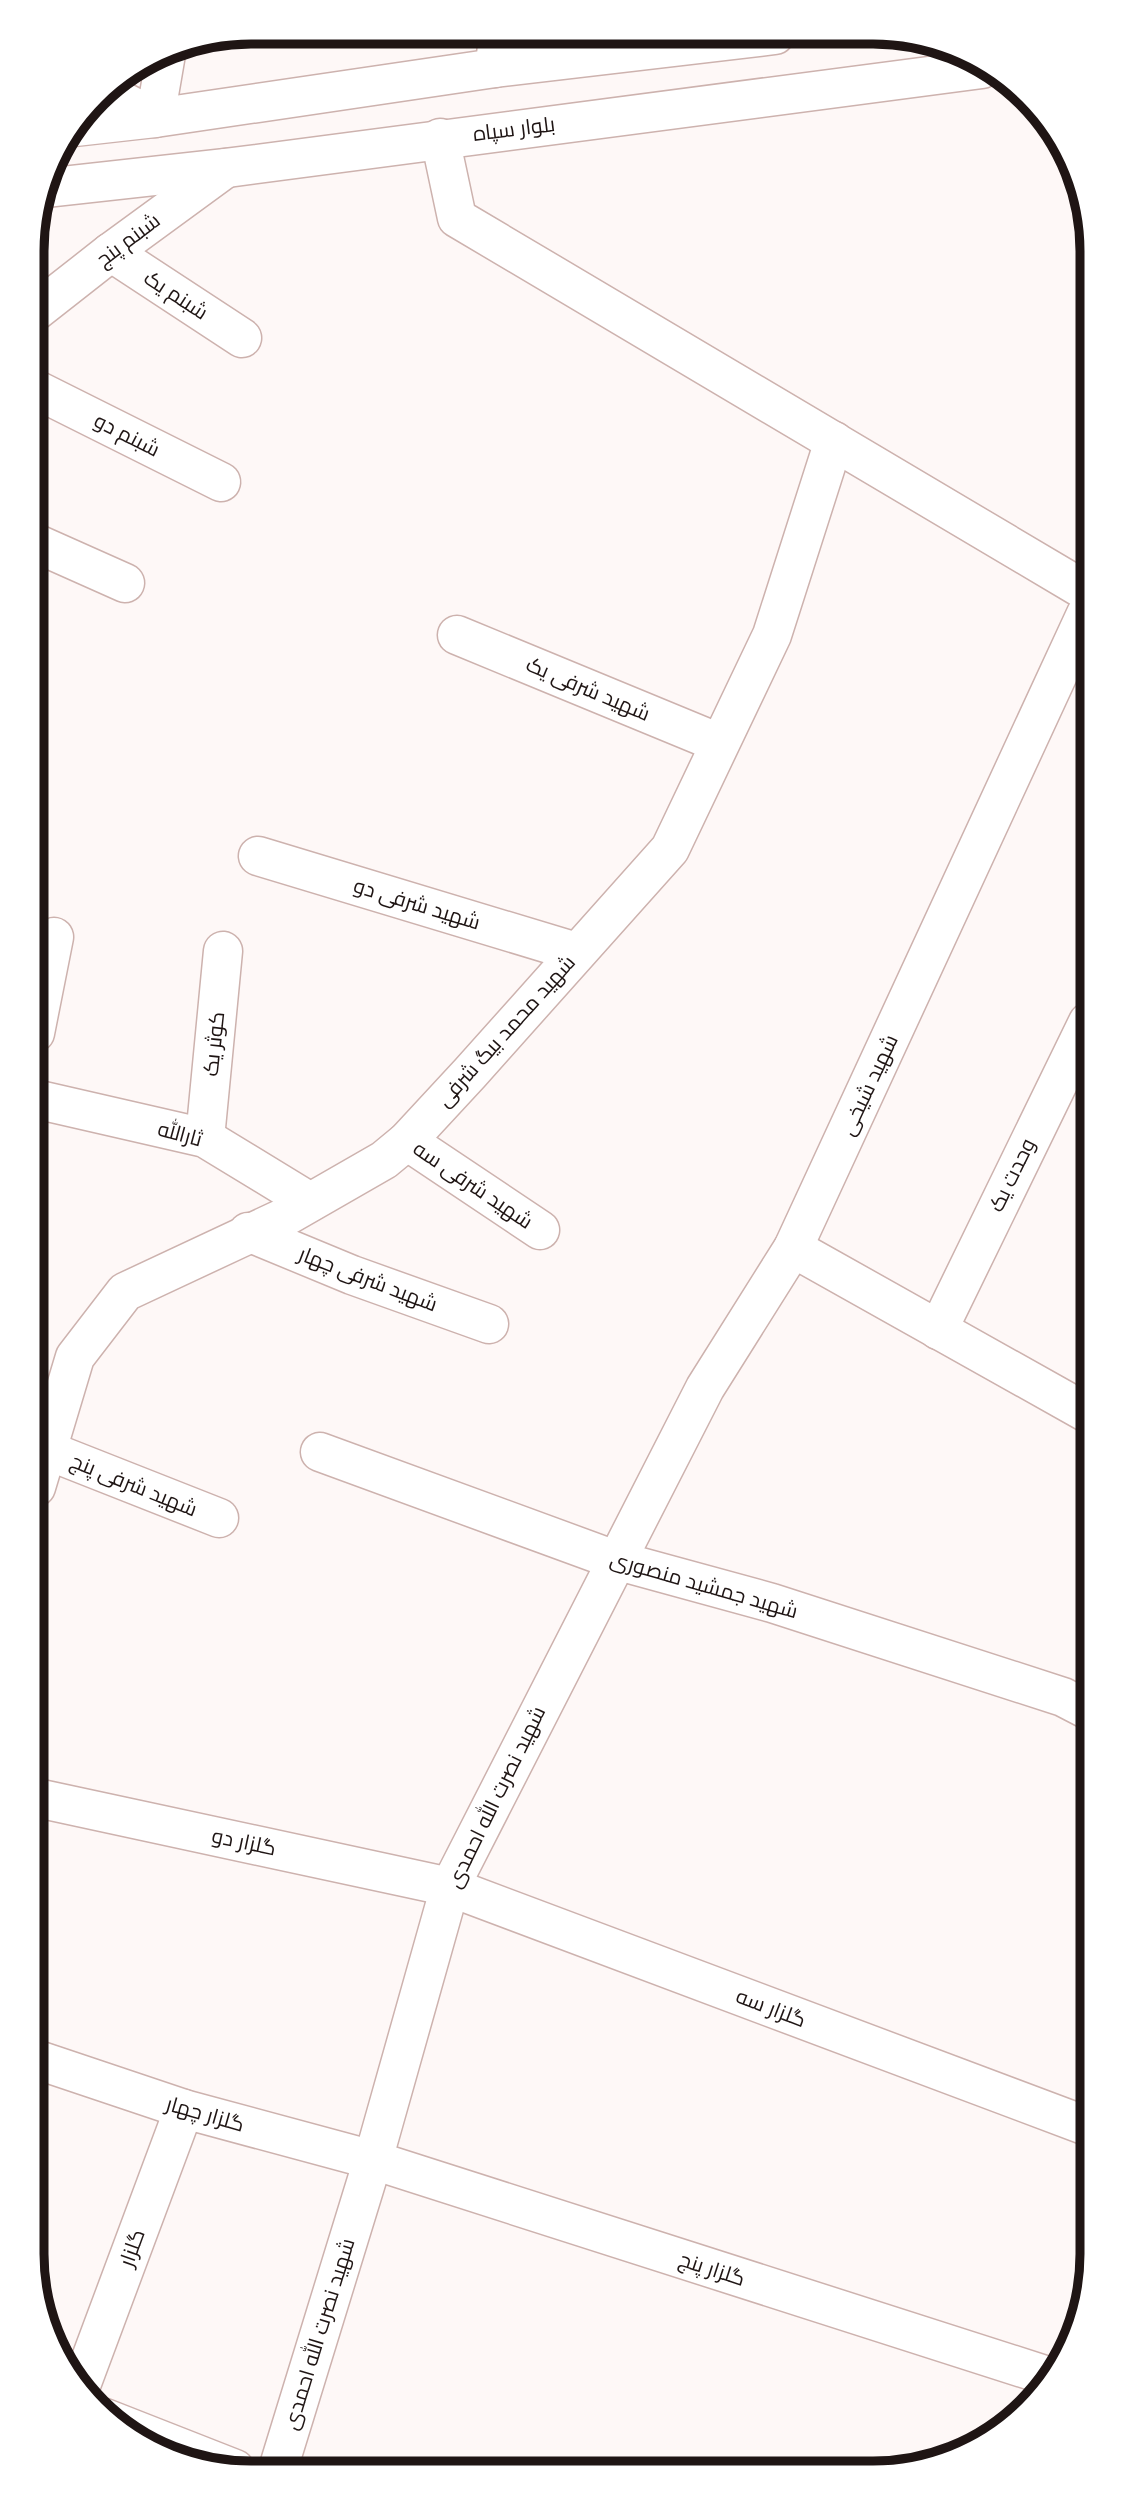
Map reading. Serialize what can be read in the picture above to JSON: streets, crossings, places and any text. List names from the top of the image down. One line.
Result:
{"streets":{"street":["بلوار سپاه","شبنم پنج","شبنم یک","شبنم دو","شهید شرفی یک","شهید شرفی دو","شهید محمد بیگ شرفی","کوثر یک","شهید شیخی","ثارالله","وحدت یک","شهید شرفی سه","شهید شرفی چهار","شهید شرفی پنج","شهید جمشید منصوری","شهید نصرت الله احمدی","گلزار دو","گلزار سه","گلزار چهار","گلزار","گلزار پنج"]},"crossings":[["بلوار سپاه","شبنم پنج"],["شبنم پنج","شبنم یک"],["شهید شرفی یک","شهید محمد بیگ شرفی"],["شهید شرفی دو","شهید محمد بیگ شرفی"],["شهید محمد بیگ شرفی","ثارالله"],["شهید محمد بیگ شرفی","شهید شرفی سه"],["شهید محمد بیگ شرفی","شهید شرفی چهار"],["شهید محمد بیگ شرفی","شهید شرفی پنج"],["کوثر یک","ثارالله"],["شهید شیخی","شهید نصرت الله احمدی"],["شهید جمشید منصوری","شهید نصرت الله احمدی"],["شهید نصرت الله احمدی","گلزار دو"],["شهید نصرت الله احمدی","گلزار سه"],["شهید نصرت الله احمدی","گلزار چهار"],["شهید نصرت الله احمدی","گلزار پنج"],["گلزار دو","گلزار سه"],["گلزار چهار","گلزار"],["گلزار چهار","گلزار پنج"]]}
